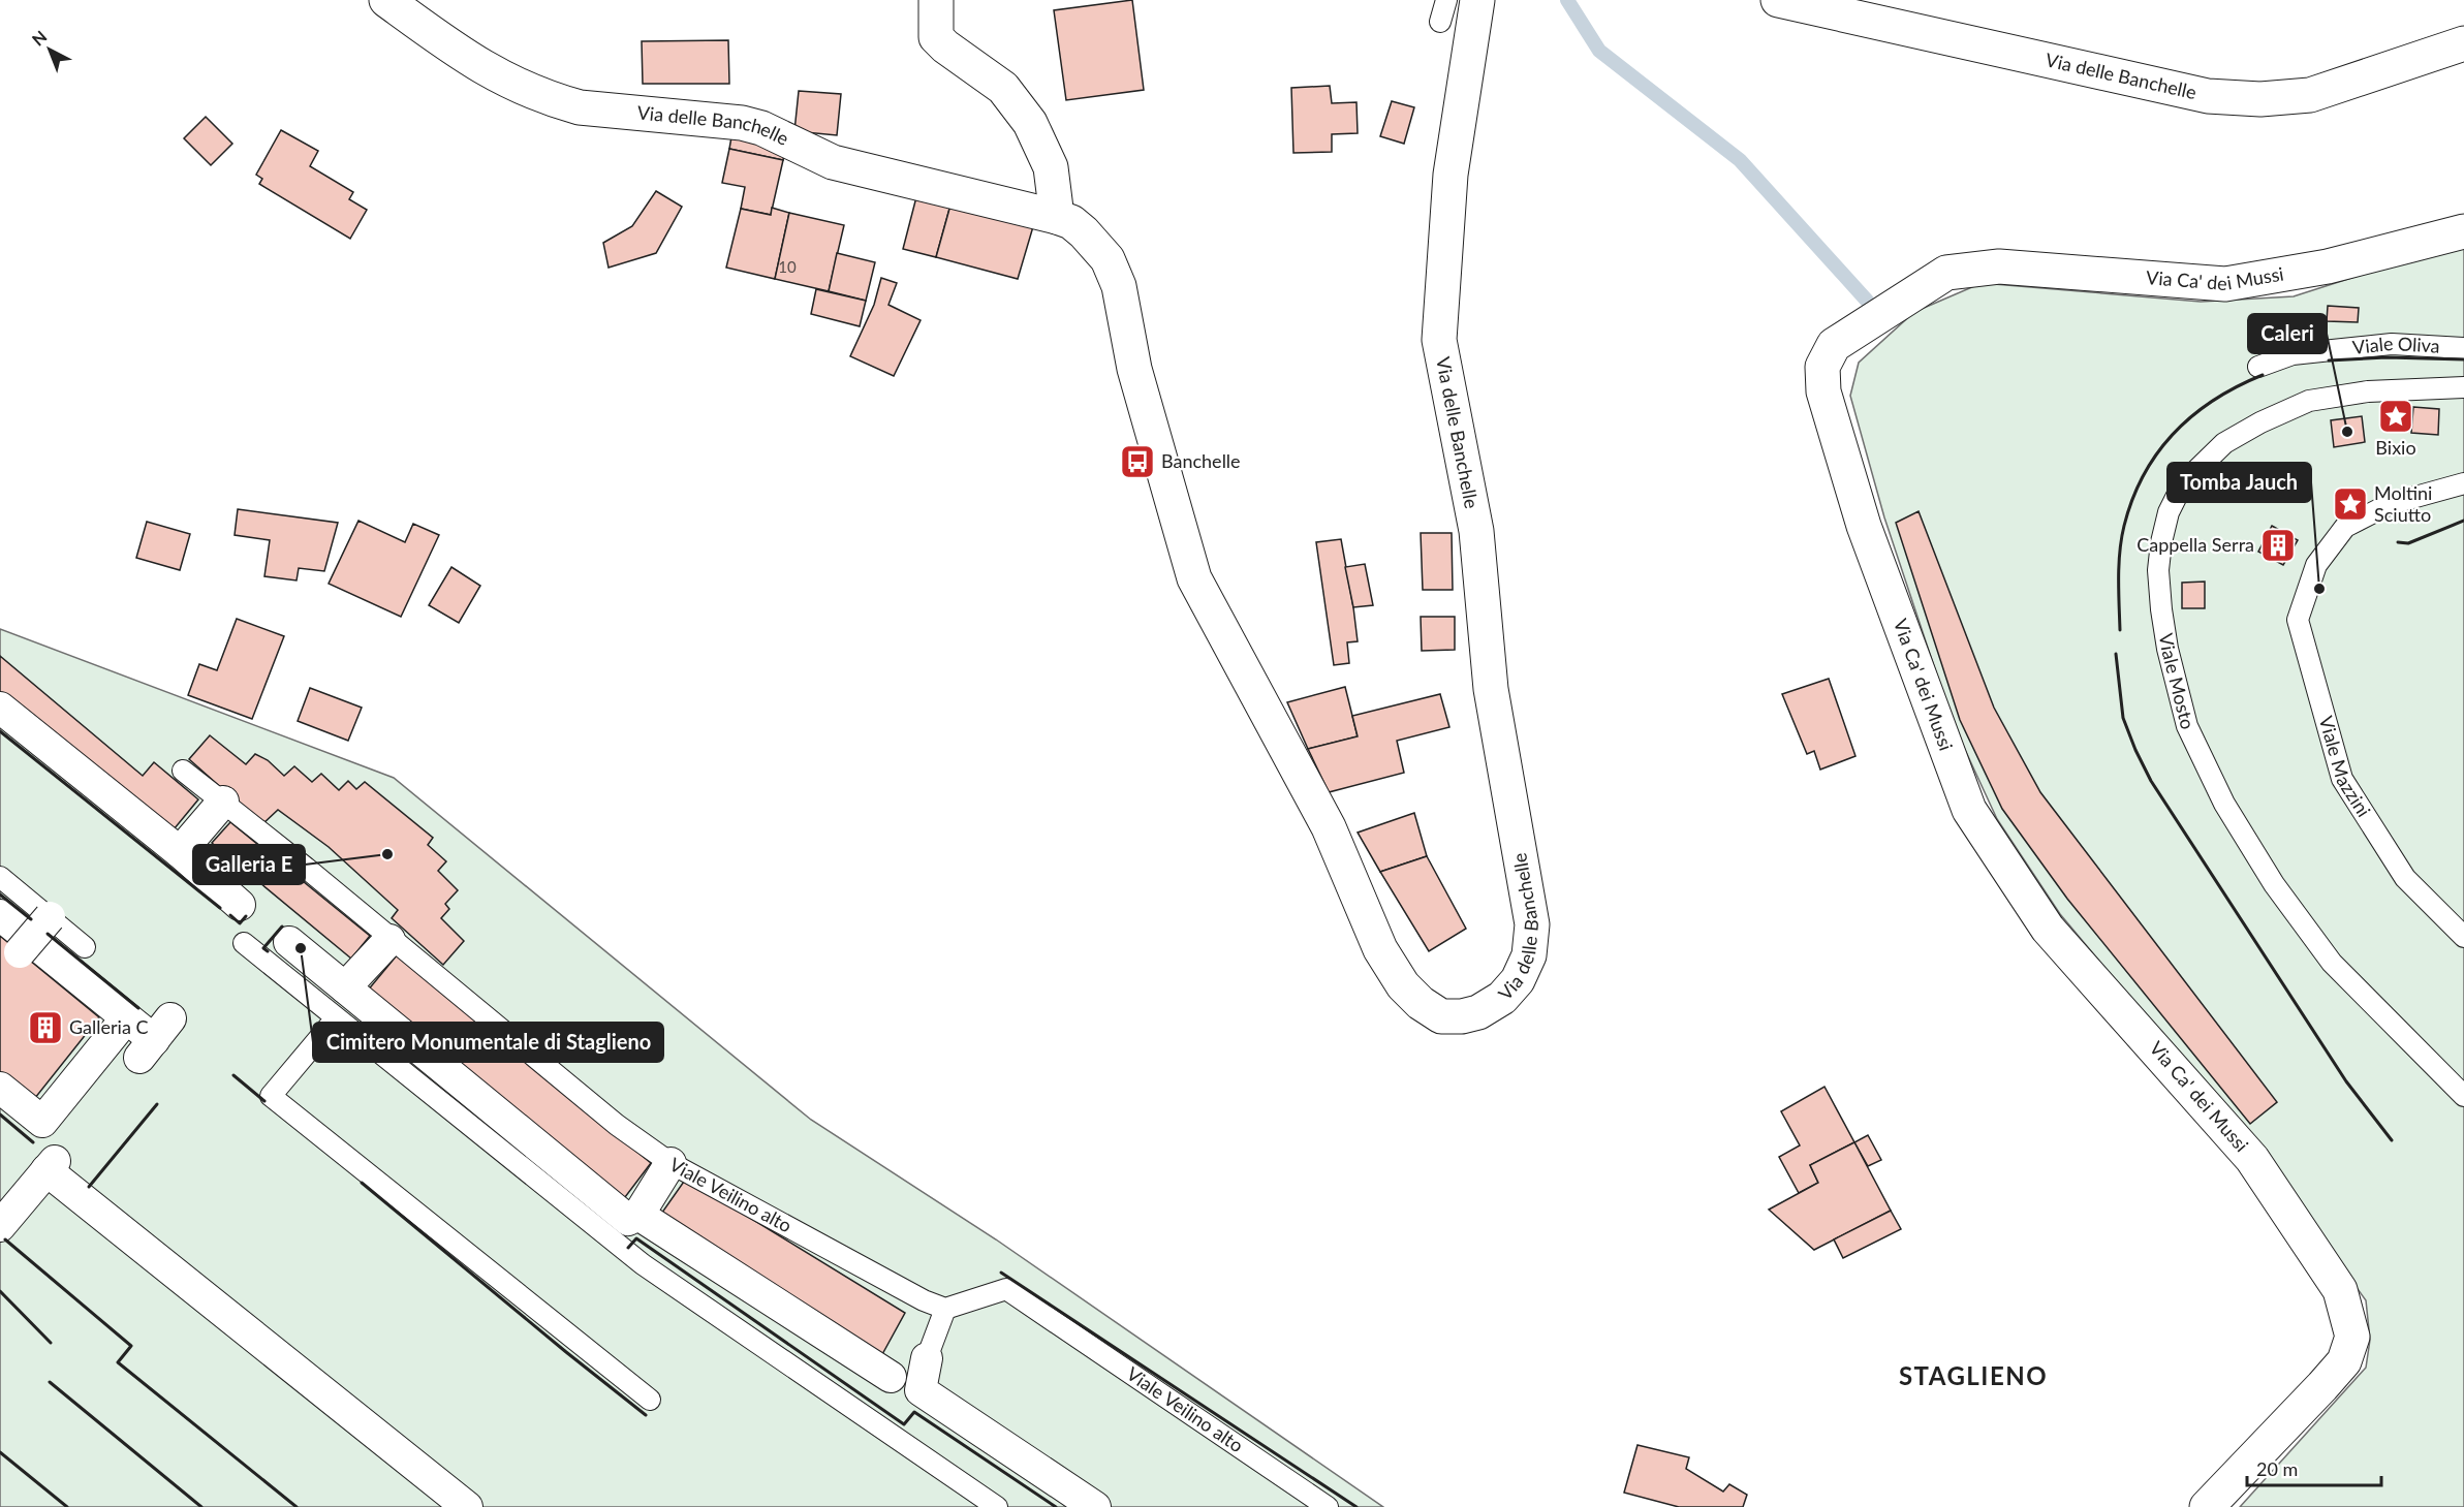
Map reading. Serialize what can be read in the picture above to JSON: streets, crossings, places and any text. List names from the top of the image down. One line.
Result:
{"streets":{"street":["Via delle Banchelle","Via Ca' dei Mussi"],"lane":["Viale Oliva","Viale Mosto","Viale Mazzini","Viale Veilino alto"]},"districts":["STAGLIENO"],"places":{"place":["Bixio","Moltini Sciutto"],"other":["Caleri","Tomba Jauch","Galleria E","Cimitero Monumentale di Staglieno"],"bus stop":["Banchelle"],"building":["Cappella Serra","Galleria C"]},"house_numbers":["10"],"scale_bar":"20 m","north":"top left"}
